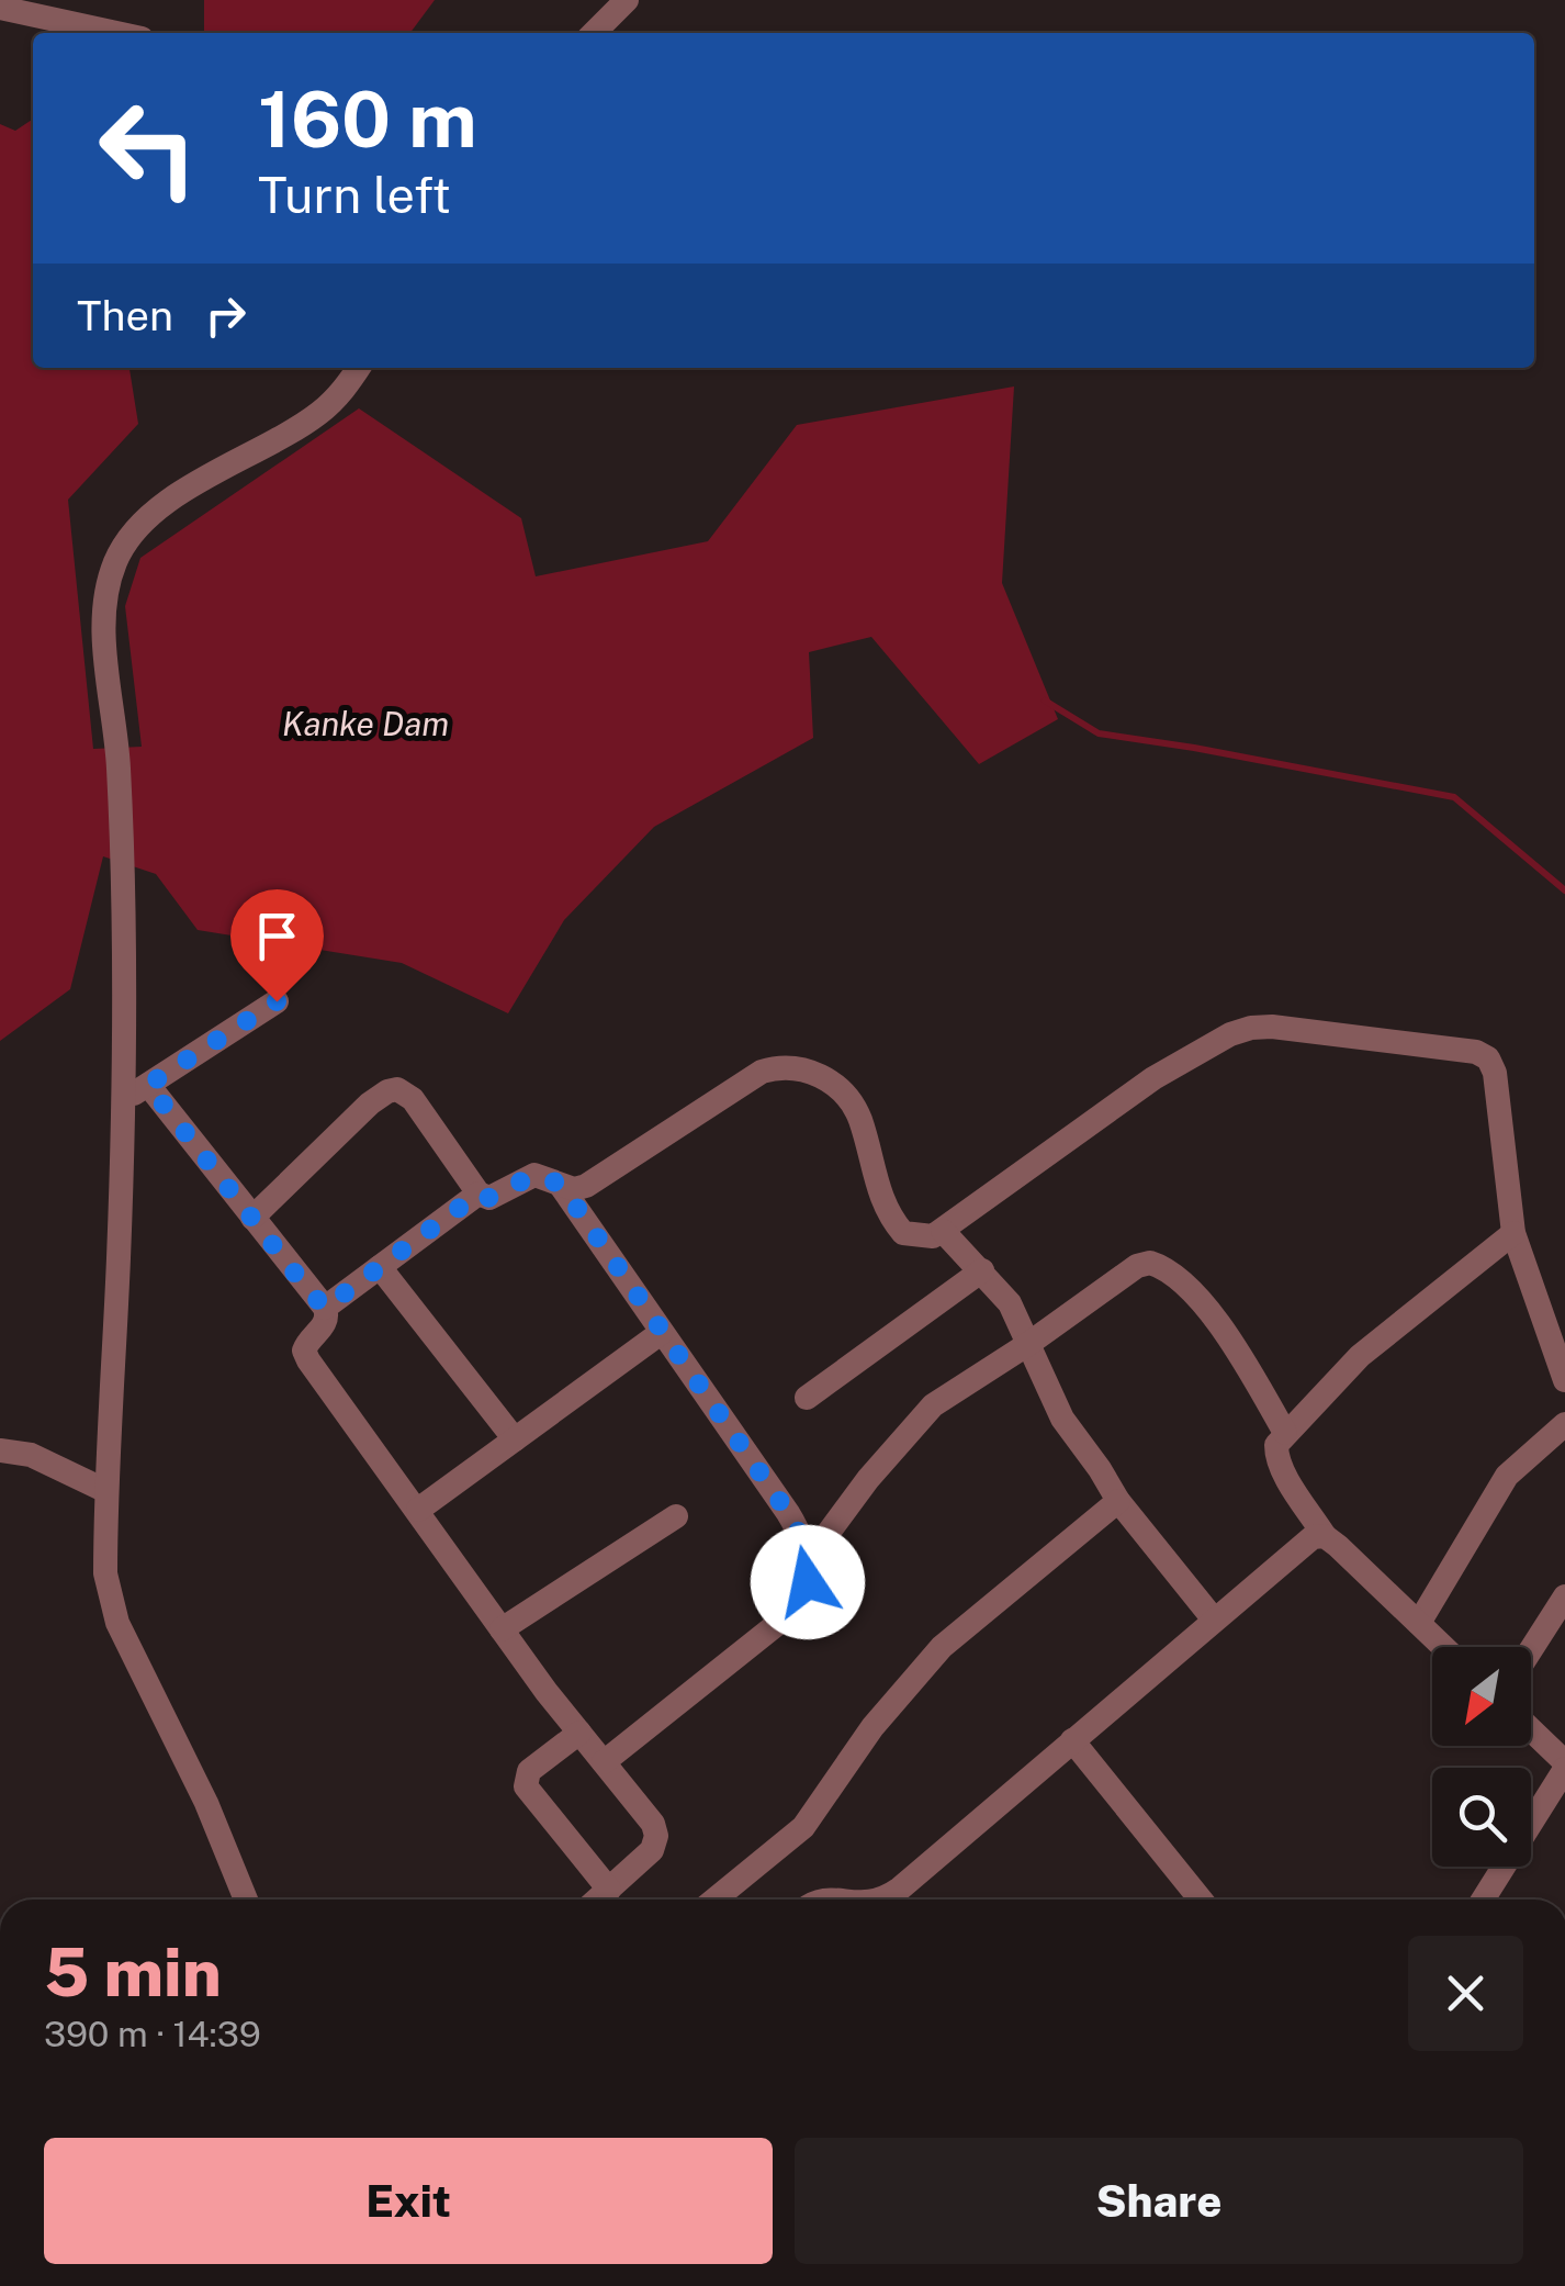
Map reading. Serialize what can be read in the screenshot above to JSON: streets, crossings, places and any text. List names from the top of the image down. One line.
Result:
{"water":["Kanke Dam"],"north":"bottom left","page":{"turn":["160 m","Turn left"],"then":"Then","heading":["5 min","390 m · 14:39"],"buttons":["Exit","Share"]}}
